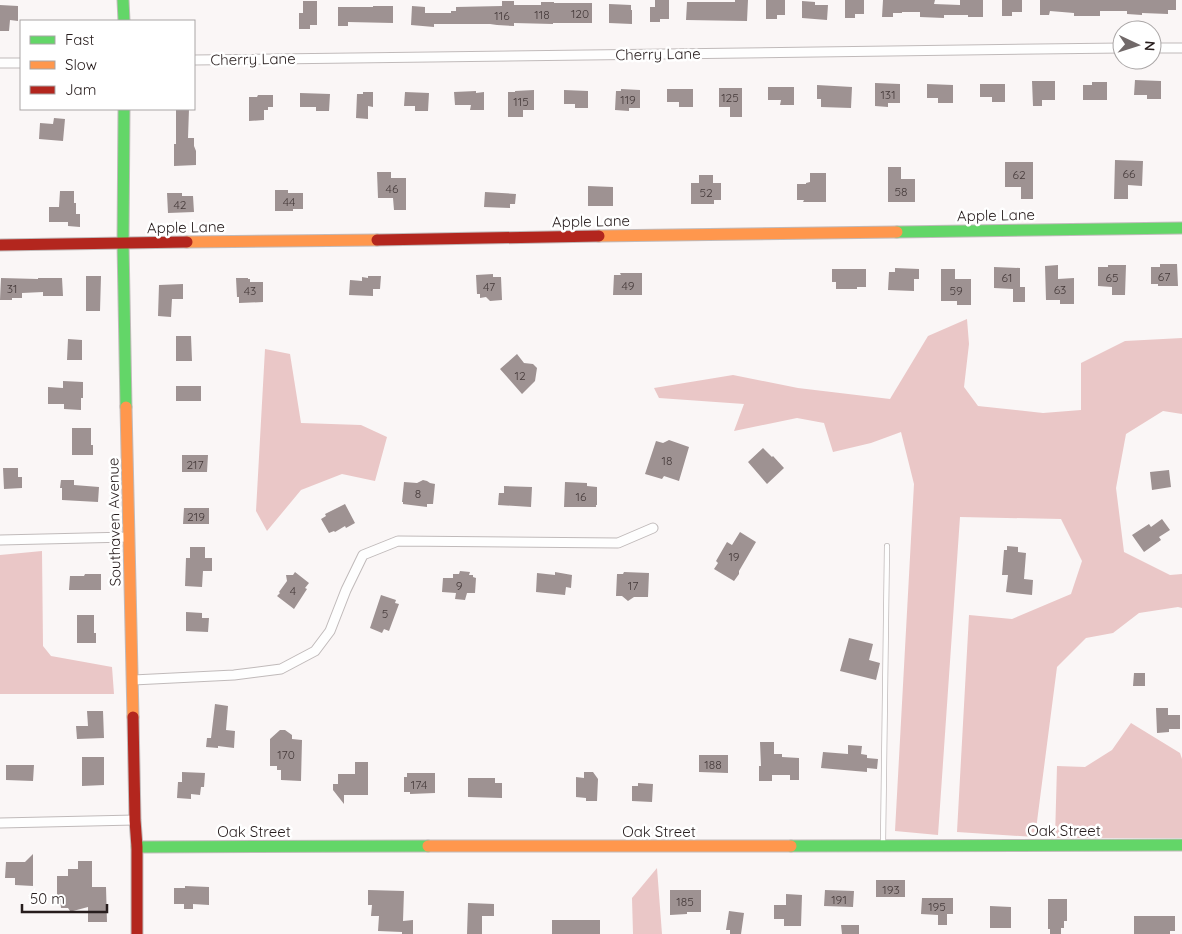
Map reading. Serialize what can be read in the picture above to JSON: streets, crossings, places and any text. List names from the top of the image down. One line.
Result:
{"streets":{"street":["Cherry Lane","Apple Lane","Southaven Avenue","Oak Street"]},"crossings":[["Apple Lane","Southaven Avenue"],["Southaven Avenue","Oak Street"]],"house_numbers":["120","118","116","131","125","119","115","66","62","46","58","52","44","42","67","61","65","49","47","31","63","43","59","12","18","217","8","16","219","19","9","17","4","5","170","188","174","193","191","185","195"],"legend":["Fast","Slow","Jam"],"scale_bar":"50 m","north":"right"}
